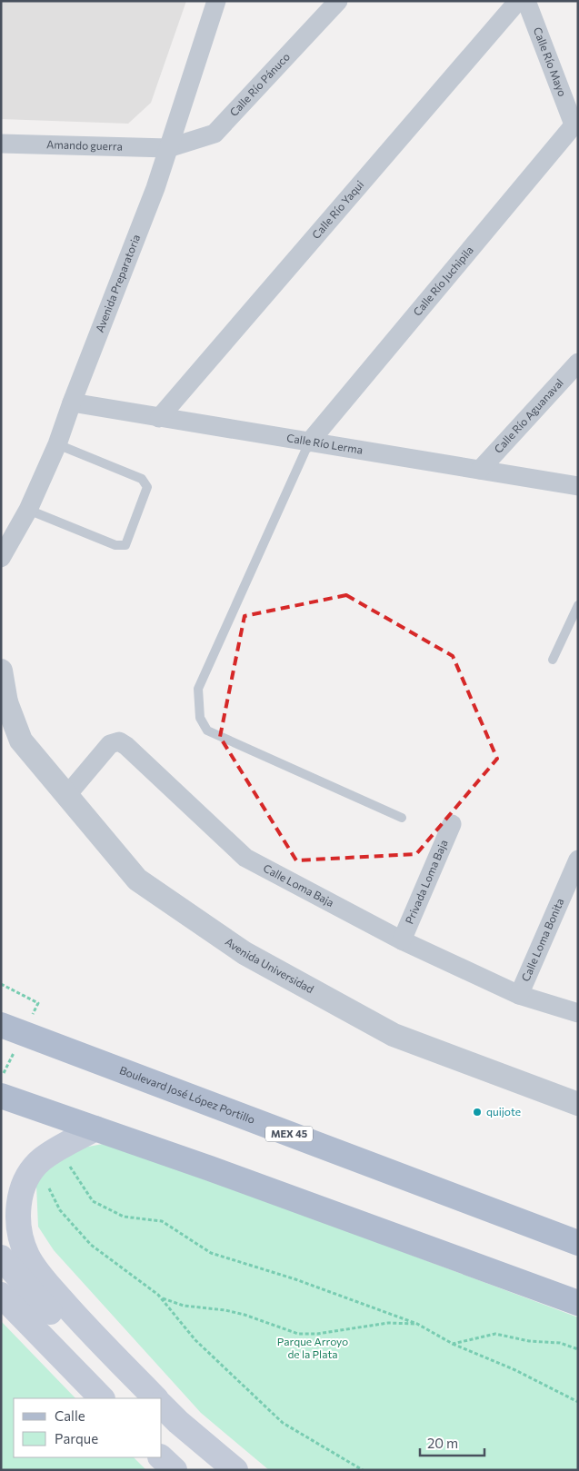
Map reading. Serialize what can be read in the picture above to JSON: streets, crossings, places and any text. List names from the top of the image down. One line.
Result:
{"streets":{"main road":["Boulevard José López Portillo","MEX 45"],"street":["Calle Río Mayo","Calle Río Pánuco","Amando guerra","Calle Río Yaqui","Calle Río Juchipila","Avenida Preparatoria","Calle Río Aguanaval","Calle Río Lerma","Privada Loma Baja","Calle Loma Baja","Calle Loma Bonita","Avenida Universidad"]},"crossings":[["Calle Río Mayo","Calle Río Juchipila"],["Calle Río Pánuco","Amando guerra"],["Calle Río Pánuco","Avenida Preparatoria"],["Amando guerra","Avenida Preparatoria"],["Calle Río Yaqui","Calle Río Lerma"],["Calle Río Juchipila","Calle Río Lerma"],["Avenida Preparatoria","Calle Río Lerma"],["Calle Río Aguanaval","Calle Río Lerma"],["Privada Loma Baja","Calle Loma Baja"],["Calle Loma Baja","Calle Loma Bonita"],["Calle Loma Baja","Avenida Universidad"]],"parks":["Parque Arroyo de la Plata"],"places":["quijote"],"legend":["Calle","Parque"],"scale_bar":"20 m"}
